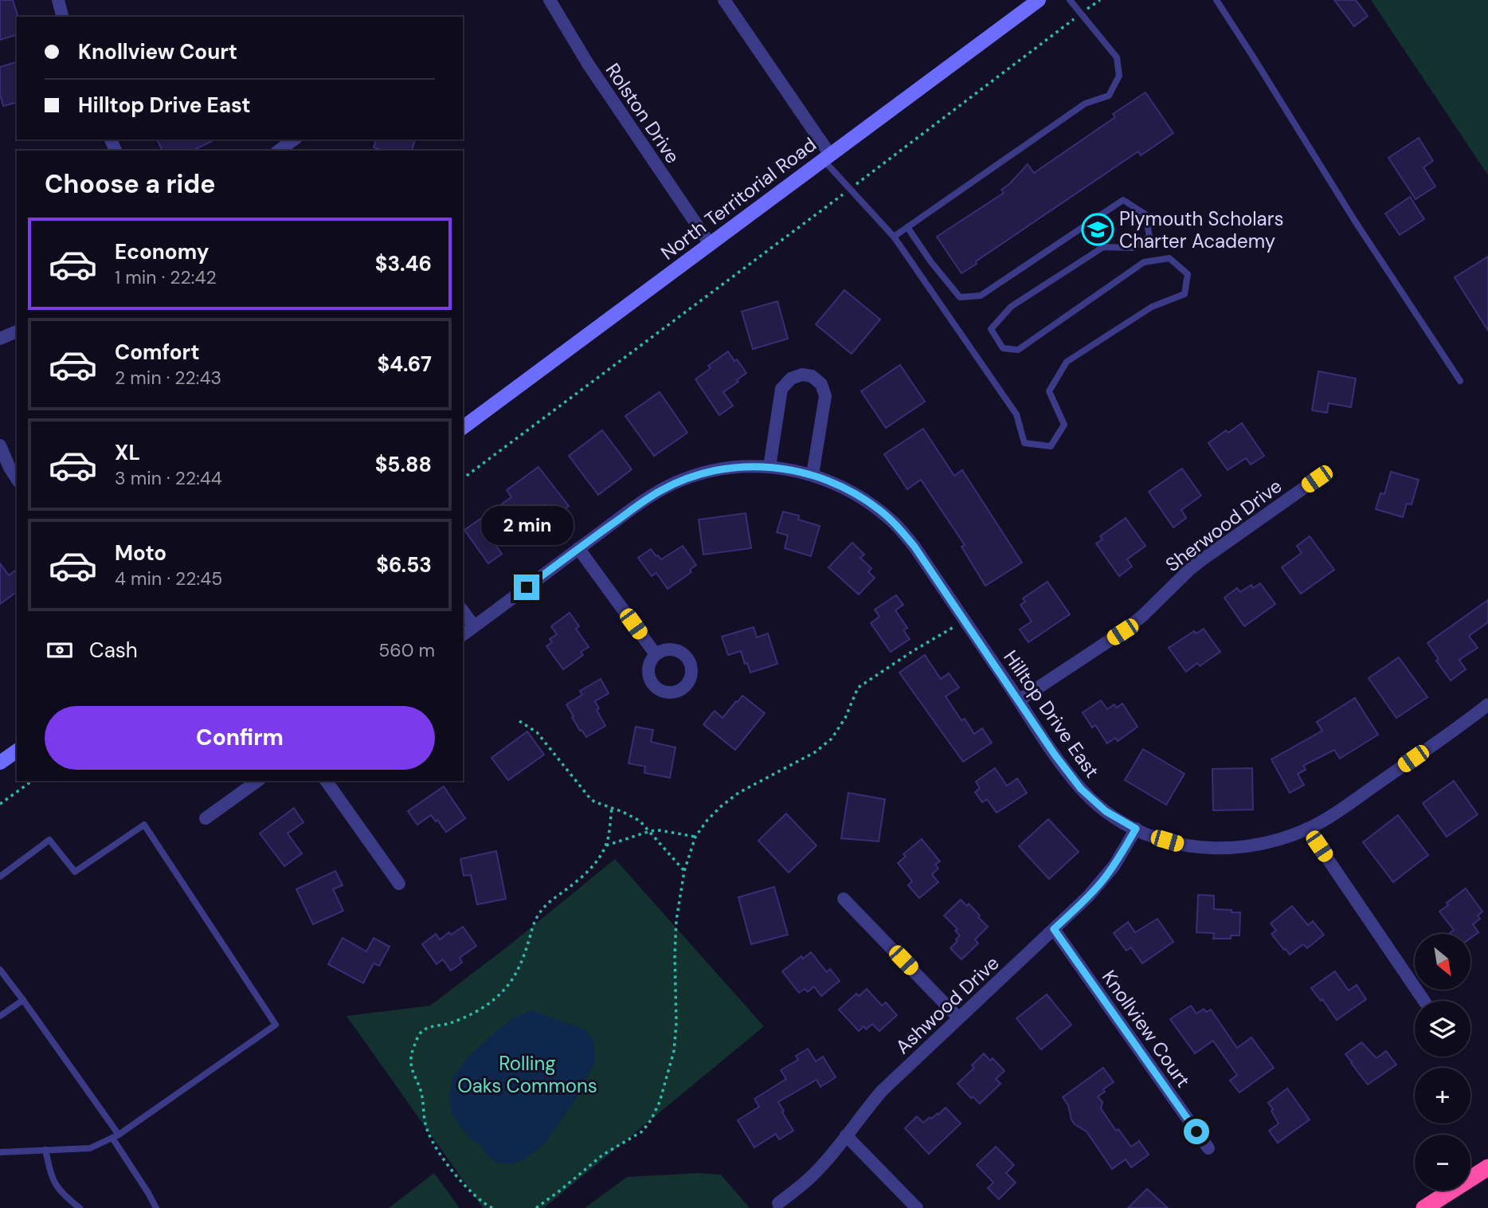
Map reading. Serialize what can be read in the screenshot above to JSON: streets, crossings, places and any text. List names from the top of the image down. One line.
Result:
{"streets":{"main road":["North Territorial Road"],"street":["Rolston Drive","Sherwood Drive","Hilltop Drive East","Ashwood Drive","Knollview Court"]},"crossings":[["Rolston Drive","North Territorial Road"],["Sherwood Drive","Hilltop Drive East"],["Hilltop Drive East","Ashwood Drive"],["Ashwood Drive","Knollview Court"]],"parks":["Rolling Oaks Commons"],"places":{"school or university":["Plymouth Scholars Charter Academy"]},"north":"bottom right","page":{"banner":["Knollview Court","Hilltop Drive East"],"heading":"Choose a ride","list":[{"name":"Economy","note":"1 min · 22:42","value":"$3.46"},{"name":"Comfort","note":"2 min · 22:43","value":"$4.67"},{"name":"XL","note":"3 min · 22:44","value":"$5.88"},{"name":"Moto","note":"4 min · 22:45","value":"$6.53"}],"bubble":"2 min","pay":["Cash","560 m"],"buttons":"Confirm","map_buttons":["+","−"]}}
